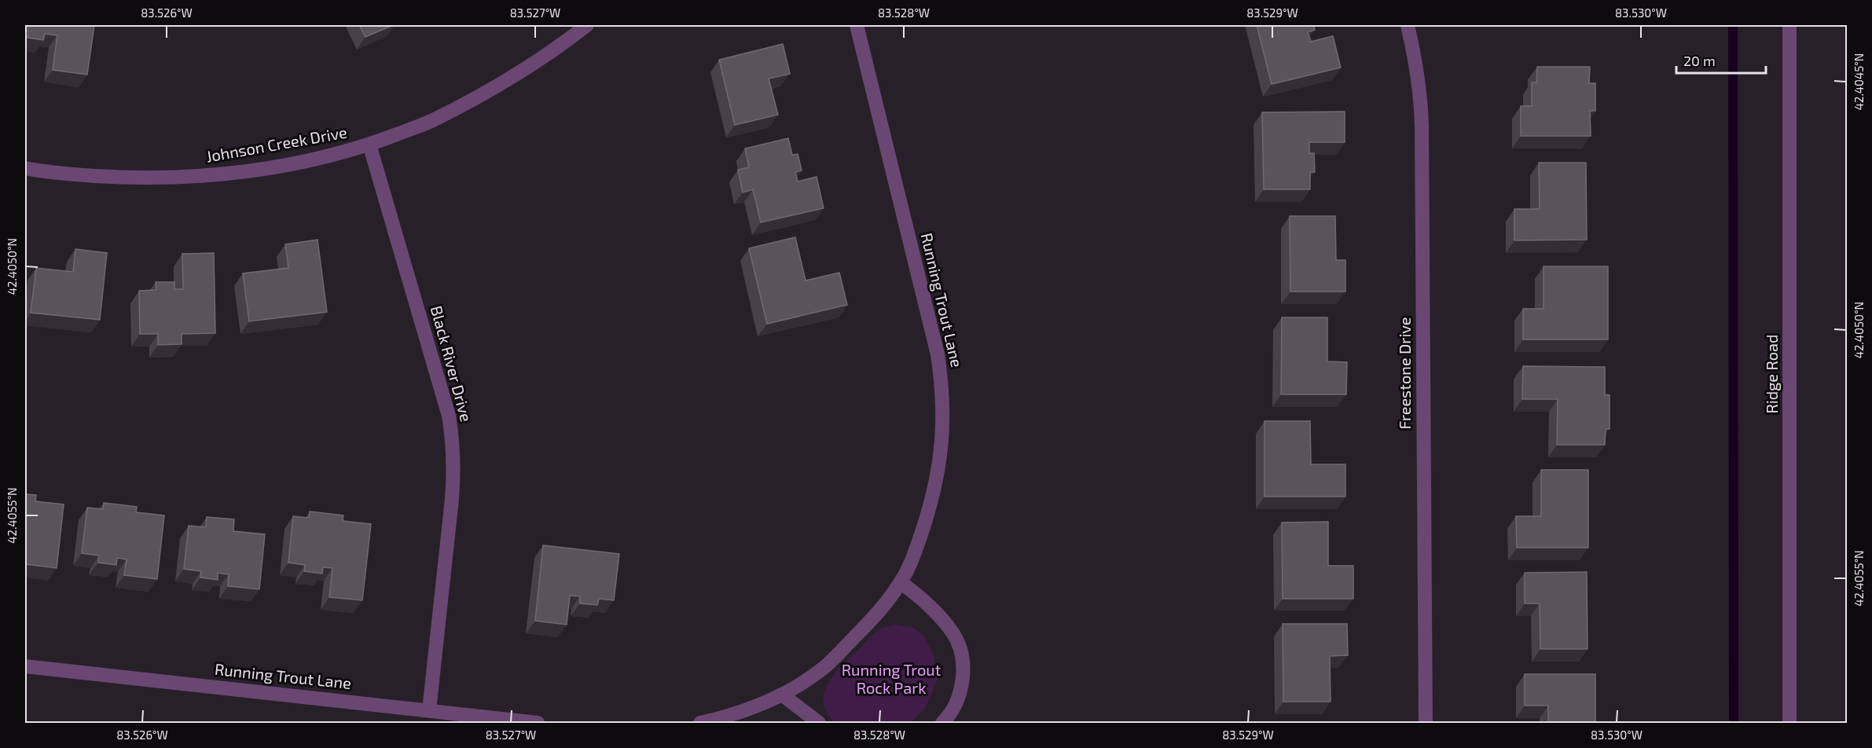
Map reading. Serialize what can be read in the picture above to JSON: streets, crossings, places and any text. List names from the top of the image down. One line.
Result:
{"streets":{"street":["Johnson Creek Drive","Running Trout Lane","Black River Drive","Freestone Drive","Ridge Road"]},"crossings":[["Johnson Creek Drive","Black River Drive"],["Running Trout Lane","Black River Drive"]],"parks":["Running Trout Rock Park"],"scale_bar":"20 m","coordinates":["83.526°W","83.527°W","83.528°W","83.529°W","83.530°W","42.4045°N","42.4050°N","42.4055°N"]}
